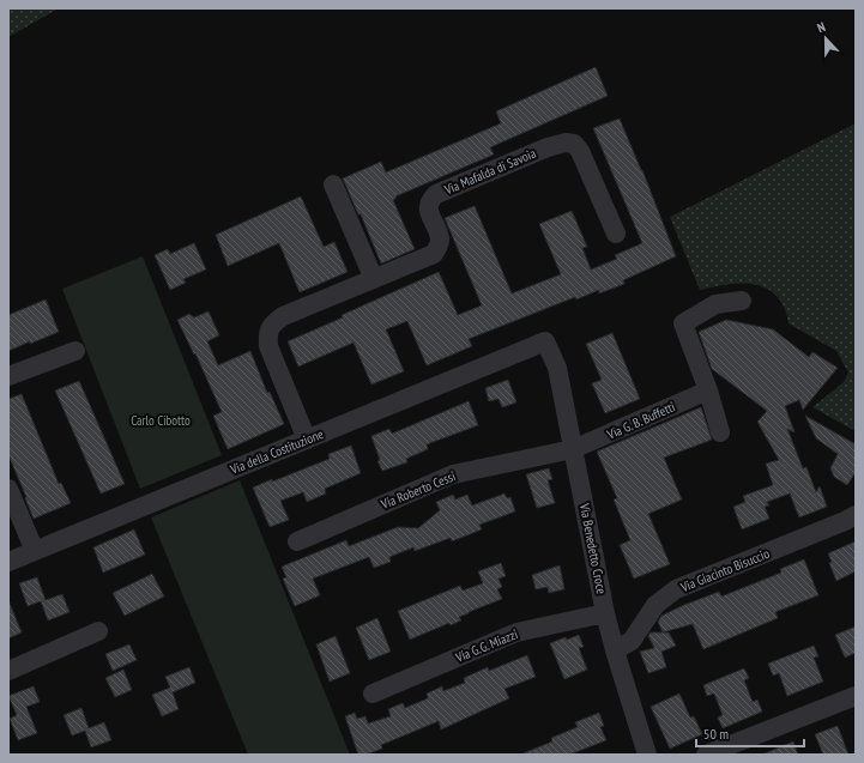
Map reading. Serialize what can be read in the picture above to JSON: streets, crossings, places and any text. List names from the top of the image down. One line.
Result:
{"streets":{"street":["Via Mafalda di Savoia","Via G. B. Buffetti","Via della Costituzione","Via Roberto Cessi","Via Benedetto Croce","Via Giacinto Bisuccio","Via G.G. Miazzi"]},"crossings":[["Via Mafalda di Savoia","Via della Costituzione"],["Via G. B. Buffetti","Via Roberto Cessi"],["Via G. B. Buffetti","Via Benedetto Croce"],["Via della Costituzione","Via Benedetto Croce"],["Via Roberto Cessi","Via Benedetto Croce"],["Via Benedetto Croce","Via Giacinto Bisuccio"],["Via Benedetto Croce","Via G.G. Miazzi"]],"parks":["Carlo Cibotto"],"scale_bar":"50 m","north":"top"}
